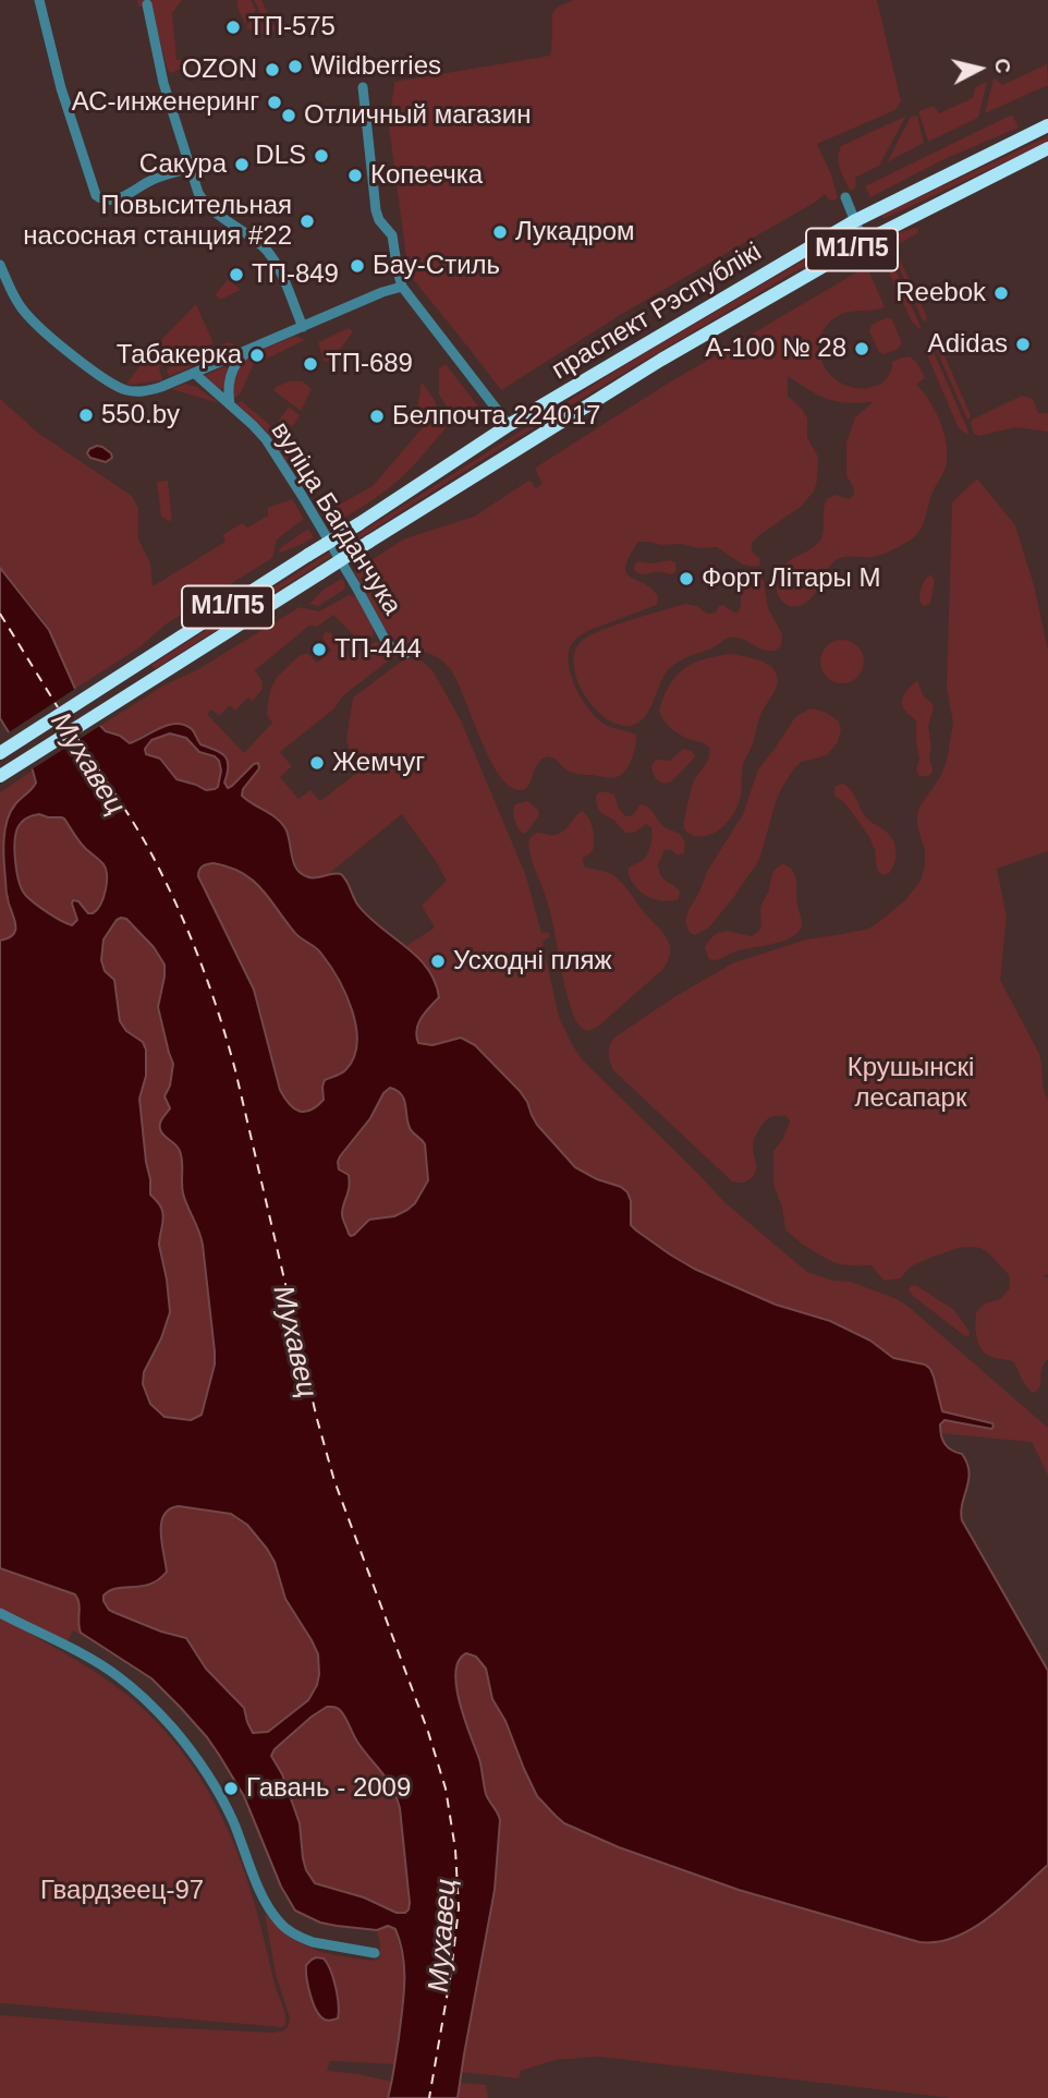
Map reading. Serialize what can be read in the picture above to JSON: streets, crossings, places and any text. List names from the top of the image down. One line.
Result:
{"streets":{"highway":["М1/П5","праспект Рэспублікі"],"street":["вуліца Багданчука"]},"water":["Мухавец"],"parks":["Крушынскі лесапарк","Гвардзеец-97"],"places":["ТП-575","Wildberries","OZON","АС-инженеринг","Отличный магазин","DLS","Сакура","Копеечка","Повысительная насосная станция #22","Лукадром","Бау-Стиль","ТП-849","Reebok","Adidas","А-100 № 28","Табакерка","ТП-689","550.by","Белпочта 224017","Форт Літары М","ТП-444","Жемчуг","Усходні пляж","Гавань - 2009"],"north":"right"}
